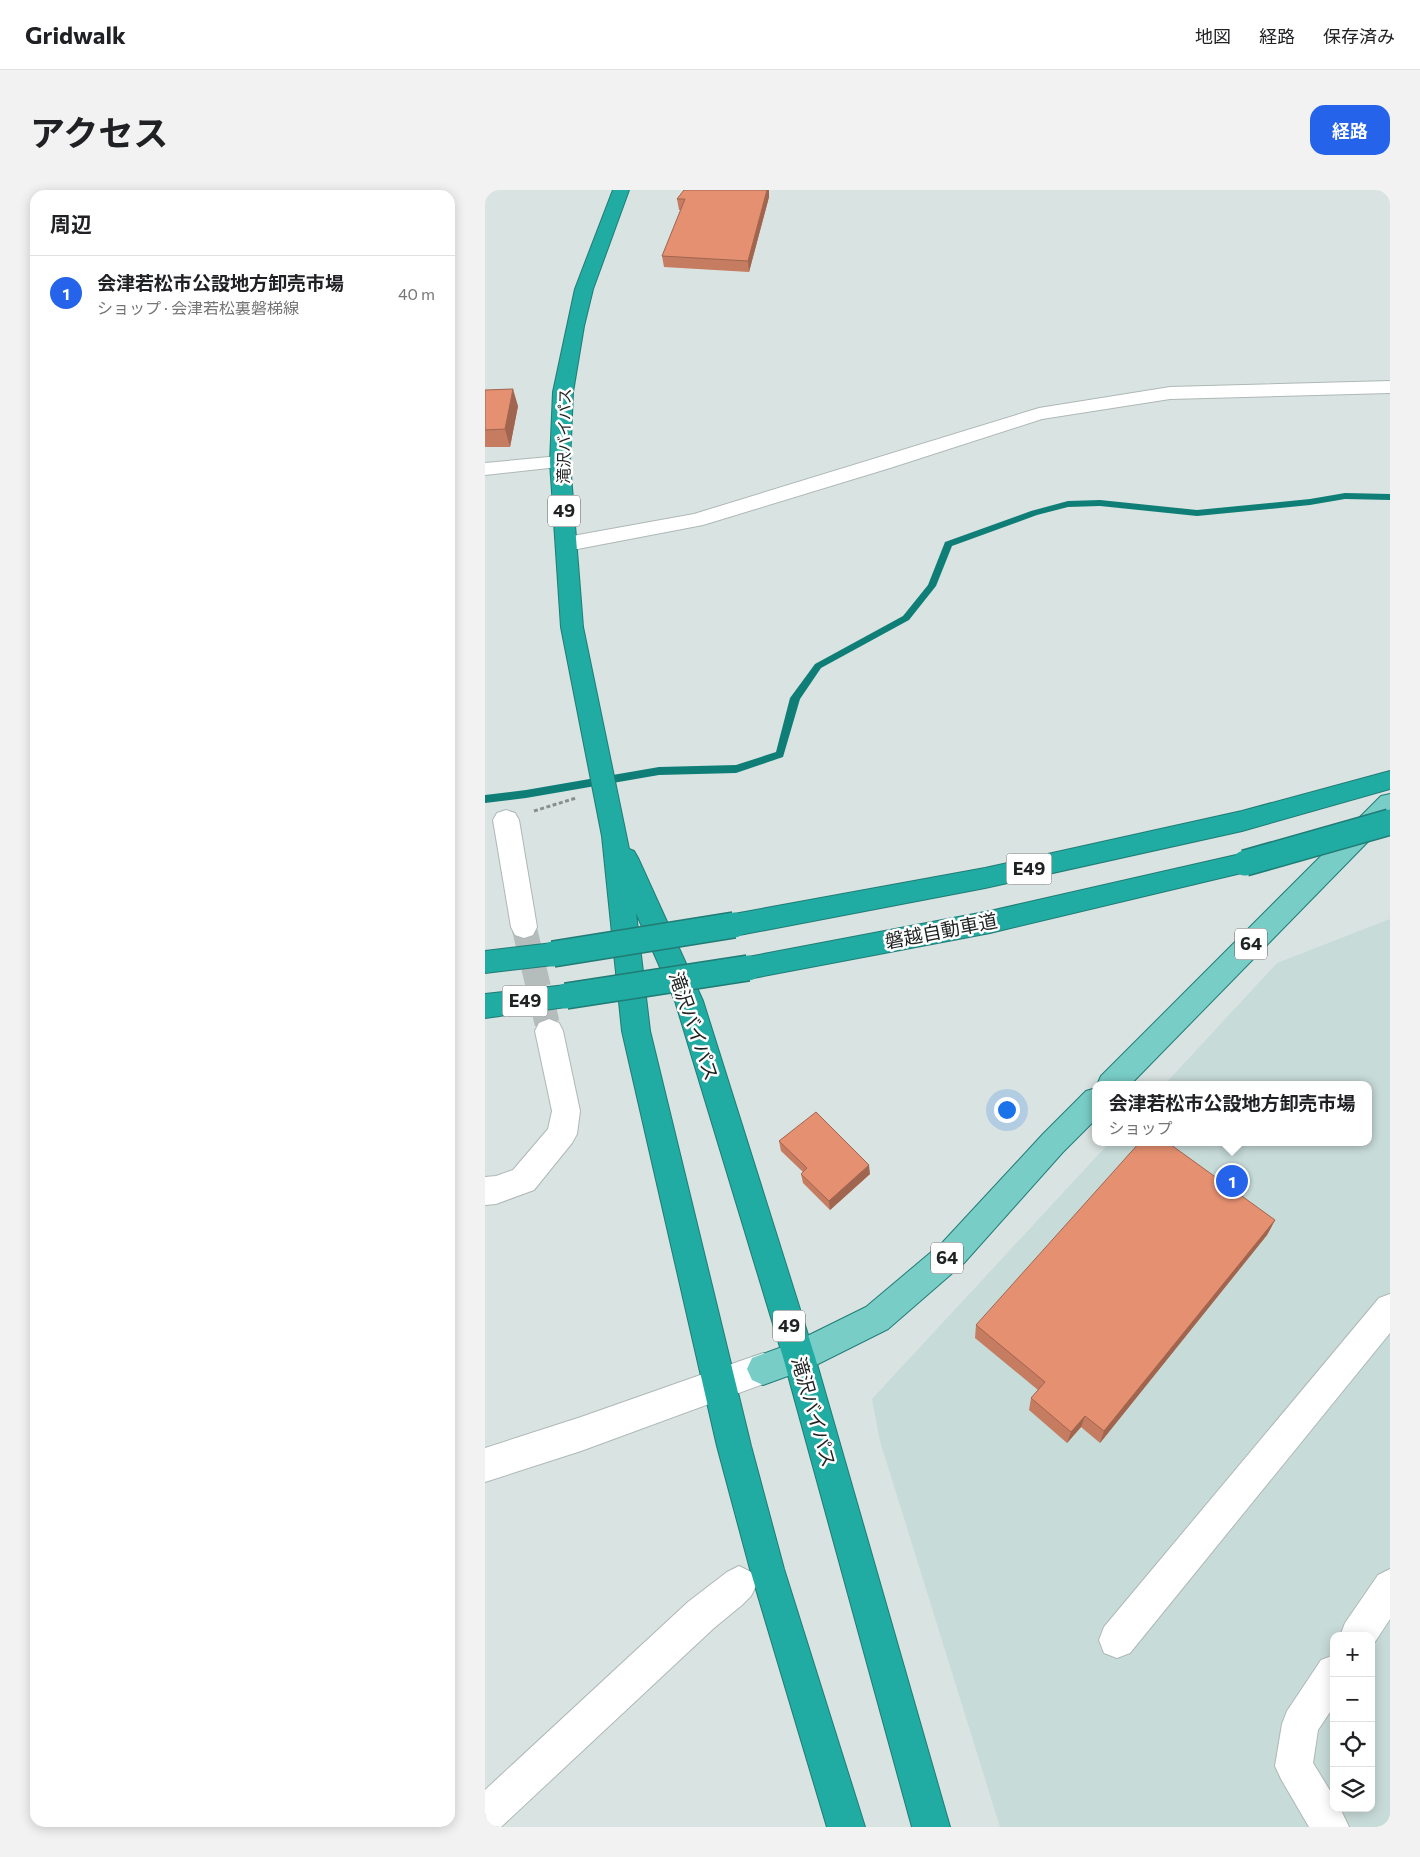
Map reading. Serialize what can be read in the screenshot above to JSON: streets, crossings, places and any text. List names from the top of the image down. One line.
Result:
{"streets":{"highway":["滝沢バイパス","49","E49","磐越自動車道"],"main road":["64"]},"crossings":[["滝沢バイパス","64"]],"page":{"header":"Gridwalk","nav":["地図","経路","保存済み"],"title":"アクセス","buttons":"経路","heading":"周辺","list":[{"mark":"1","name":"会津若松市公設地方卸売市場","note":"ショップ · 会津若松裏磐梯線","value":"40 m"}],"popup":["会津若松市公設地方卸売市場","ショップ"],"pins":"1","map_buttons":["+","−"]}}
